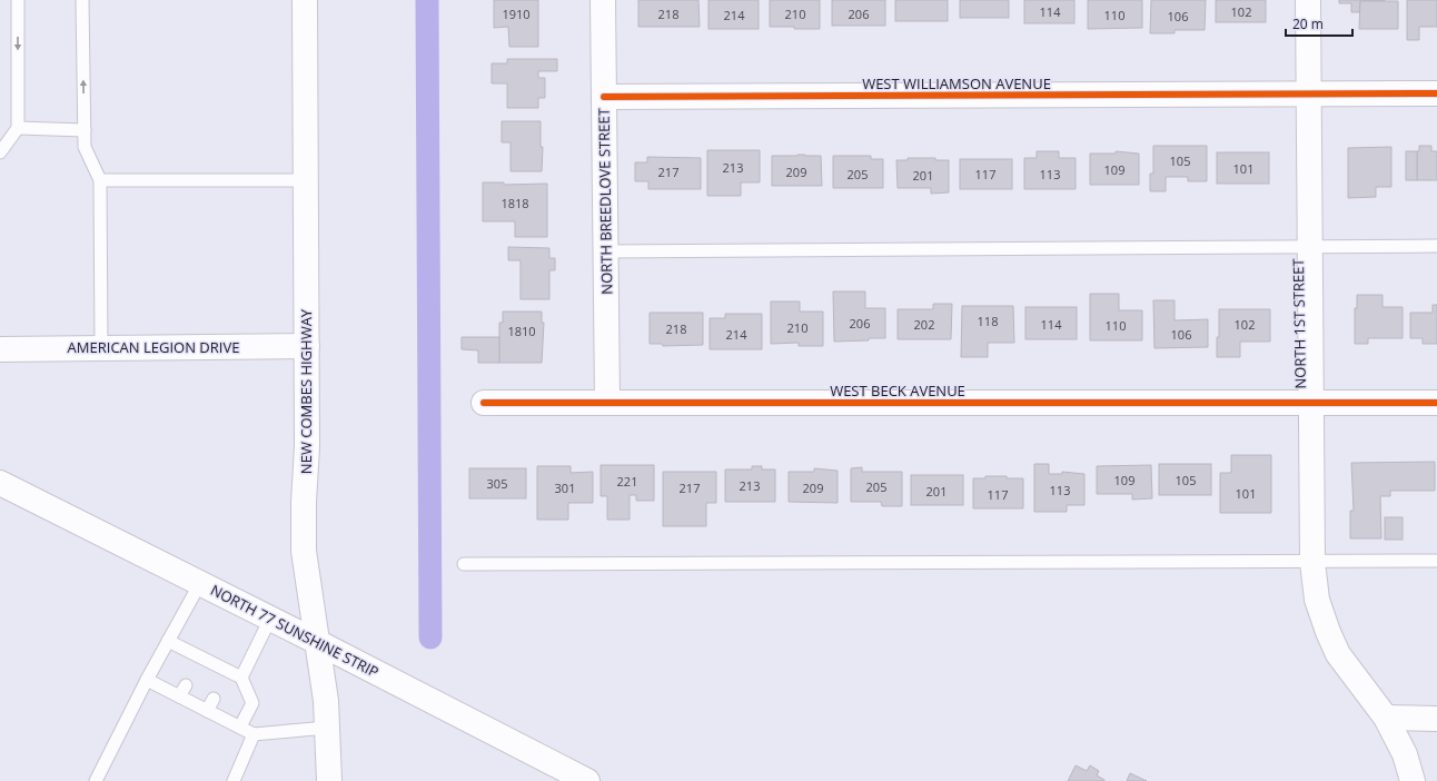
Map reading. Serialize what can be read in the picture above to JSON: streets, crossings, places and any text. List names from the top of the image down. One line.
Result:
{"streets":{"street":["WEST WILLIAMSON AVENUE","NORTH BREEDLOVE STREET","NORTH 1ST STREET","AMERICAN LEGION DRIVE","WEST BECK AVENUE","NEW COMBES HIGHWAY","NORTH 77 SUNSHINE STRIP"]},"crossings":[["WEST WILLIAMSON AVENUE","NORTH BREEDLOVE STREET"],["WEST WILLIAMSON AVENUE","NORTH 1ST STREET"],["NORTH BREEDLOVE STREET","WEST BECK AVENUE"],["NORTH 1ST STREET","WEST BECK AVENUE"],["AMERICAN LEGION DRIVE","NEW COMBES HIGHWAY"],["NEW COMBES HIGHWAY","NORTH 77 SUNSHINE STRIP"]],"house_numbers":["114","102","1910","218","210","206","214","110","106","105","213","101","109","217","209","205","117","113","201","1818","118","206","202","114","102","110","210","218","1810","214","106","109","105","221","305","213","205","301","217","209","113","201","101","117"],"scale_bar":"20 m"}
